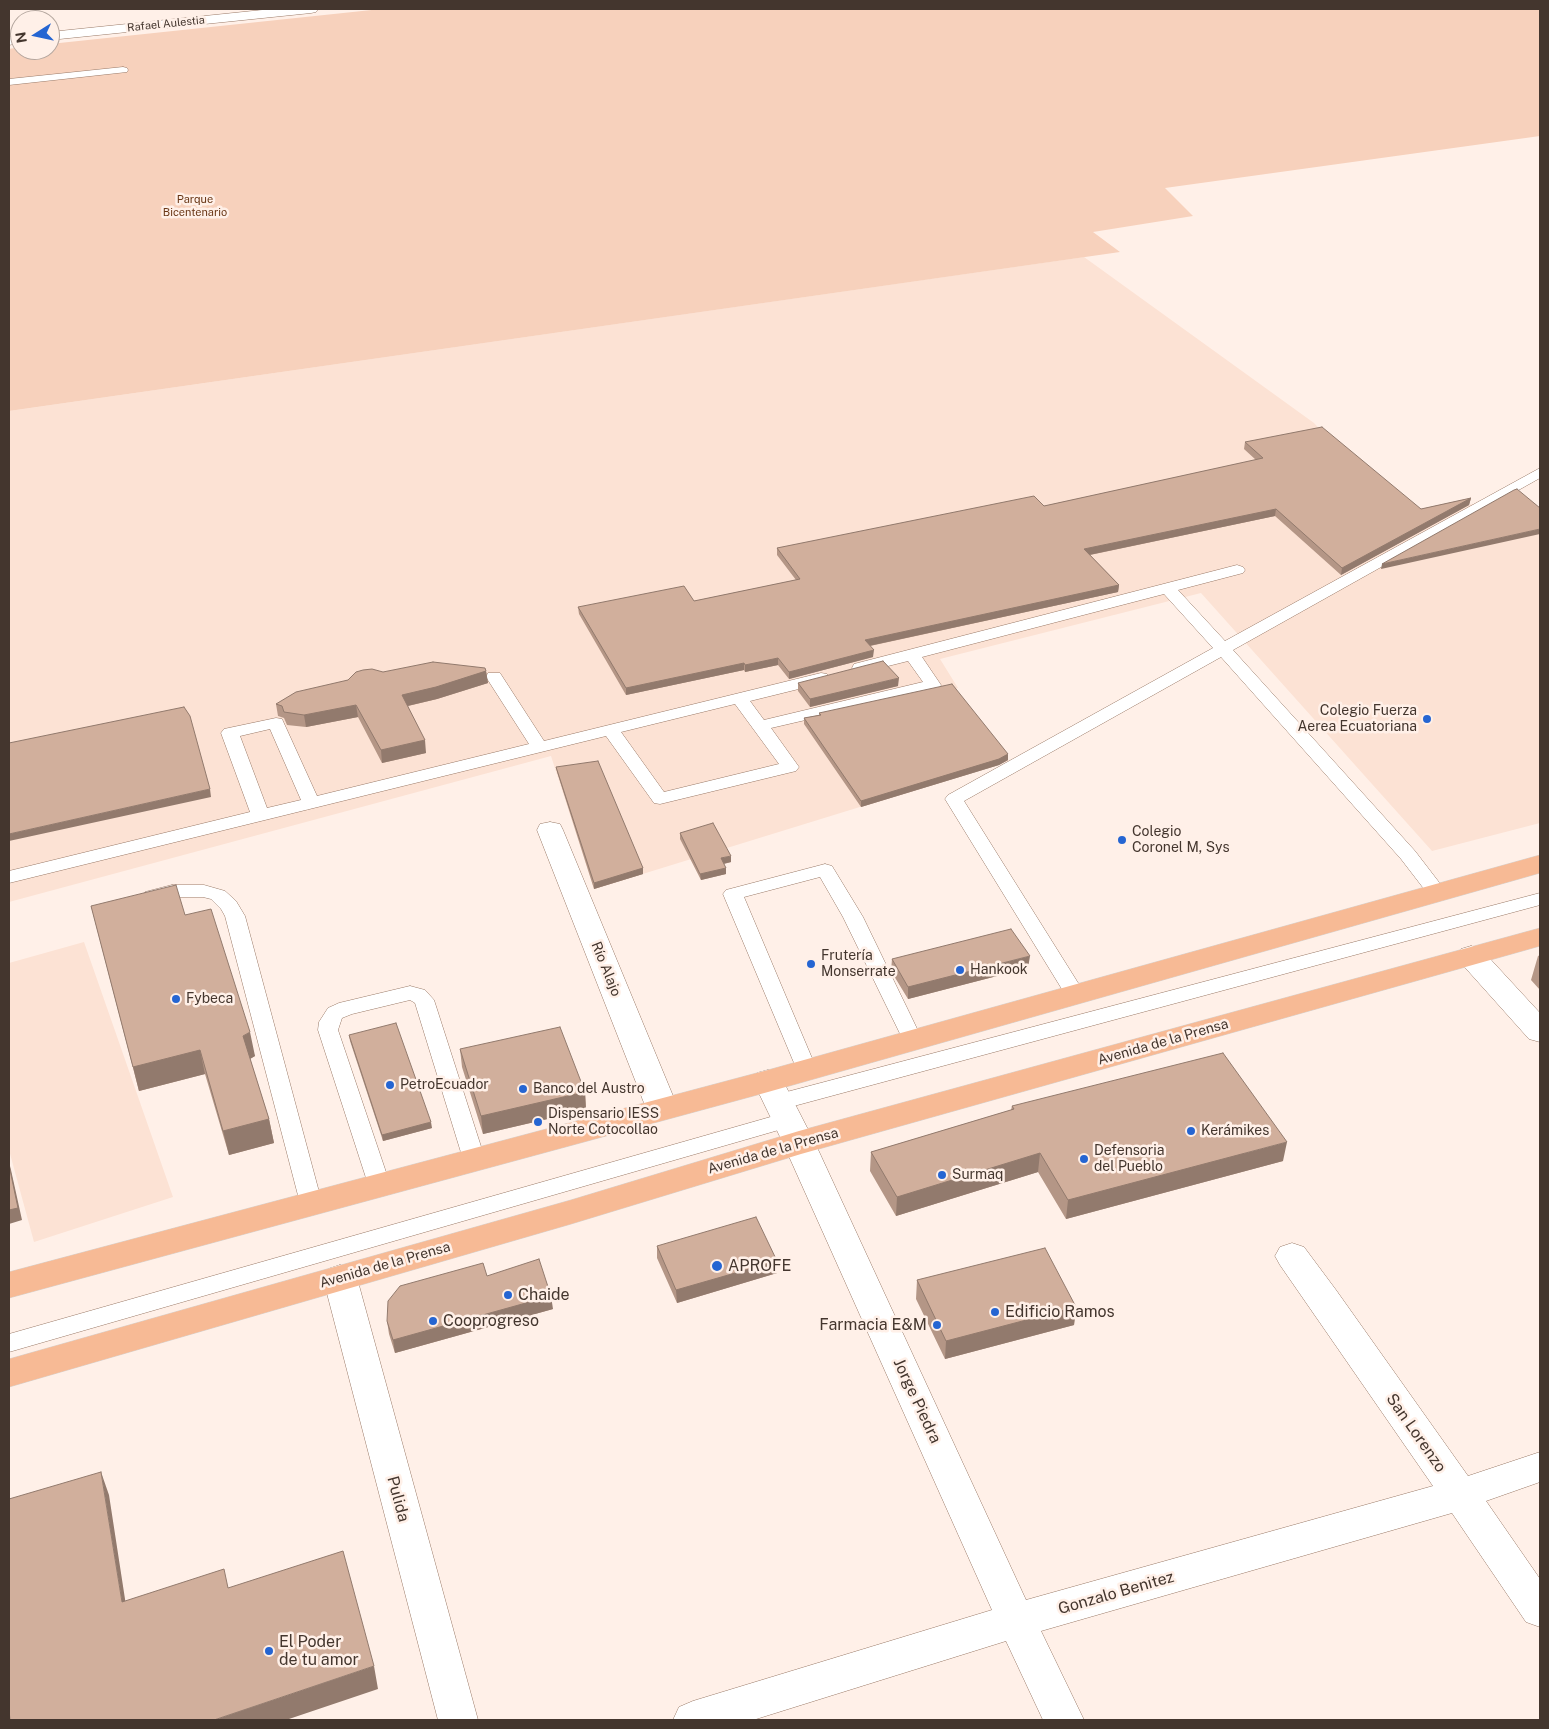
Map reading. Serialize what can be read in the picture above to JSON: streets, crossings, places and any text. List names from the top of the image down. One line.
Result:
{"streets":{"main road":["Avenida de la Prensa"],"street":["Rafael Aulestia","Río Alajo","Jorge Piedra","San Lorenzo","Pulida","Gonzalo Benitez"]},"crossings":[["Río Alajo","Avenida de la Prensa"],["Avenida de la Prensa","Jorge Piedra"],["Avenida de la Prensa","Pulida"],["Jorge Piedra","Gonzalo Benitez"],["San Lorenzo","Gonzalo Benitez"]],"parks":["Parque Bicentenario"],"places":["Colegio Fuerza Aerea Ecuatoriana","Colegio Coronel M, Sys","Frutería Monserrate","Hankook","Fybeca","PetroEcuador","Banco del Austro","Dispensario IESS Norte Cotocollao","Kerámikes","Defensoria del Pueblo","Surmaq","APROFE","Chaide","Edificio Ramos","Cooprogreso","Farmacia E&M","El Poder de tu amor"],"north":"left"}
